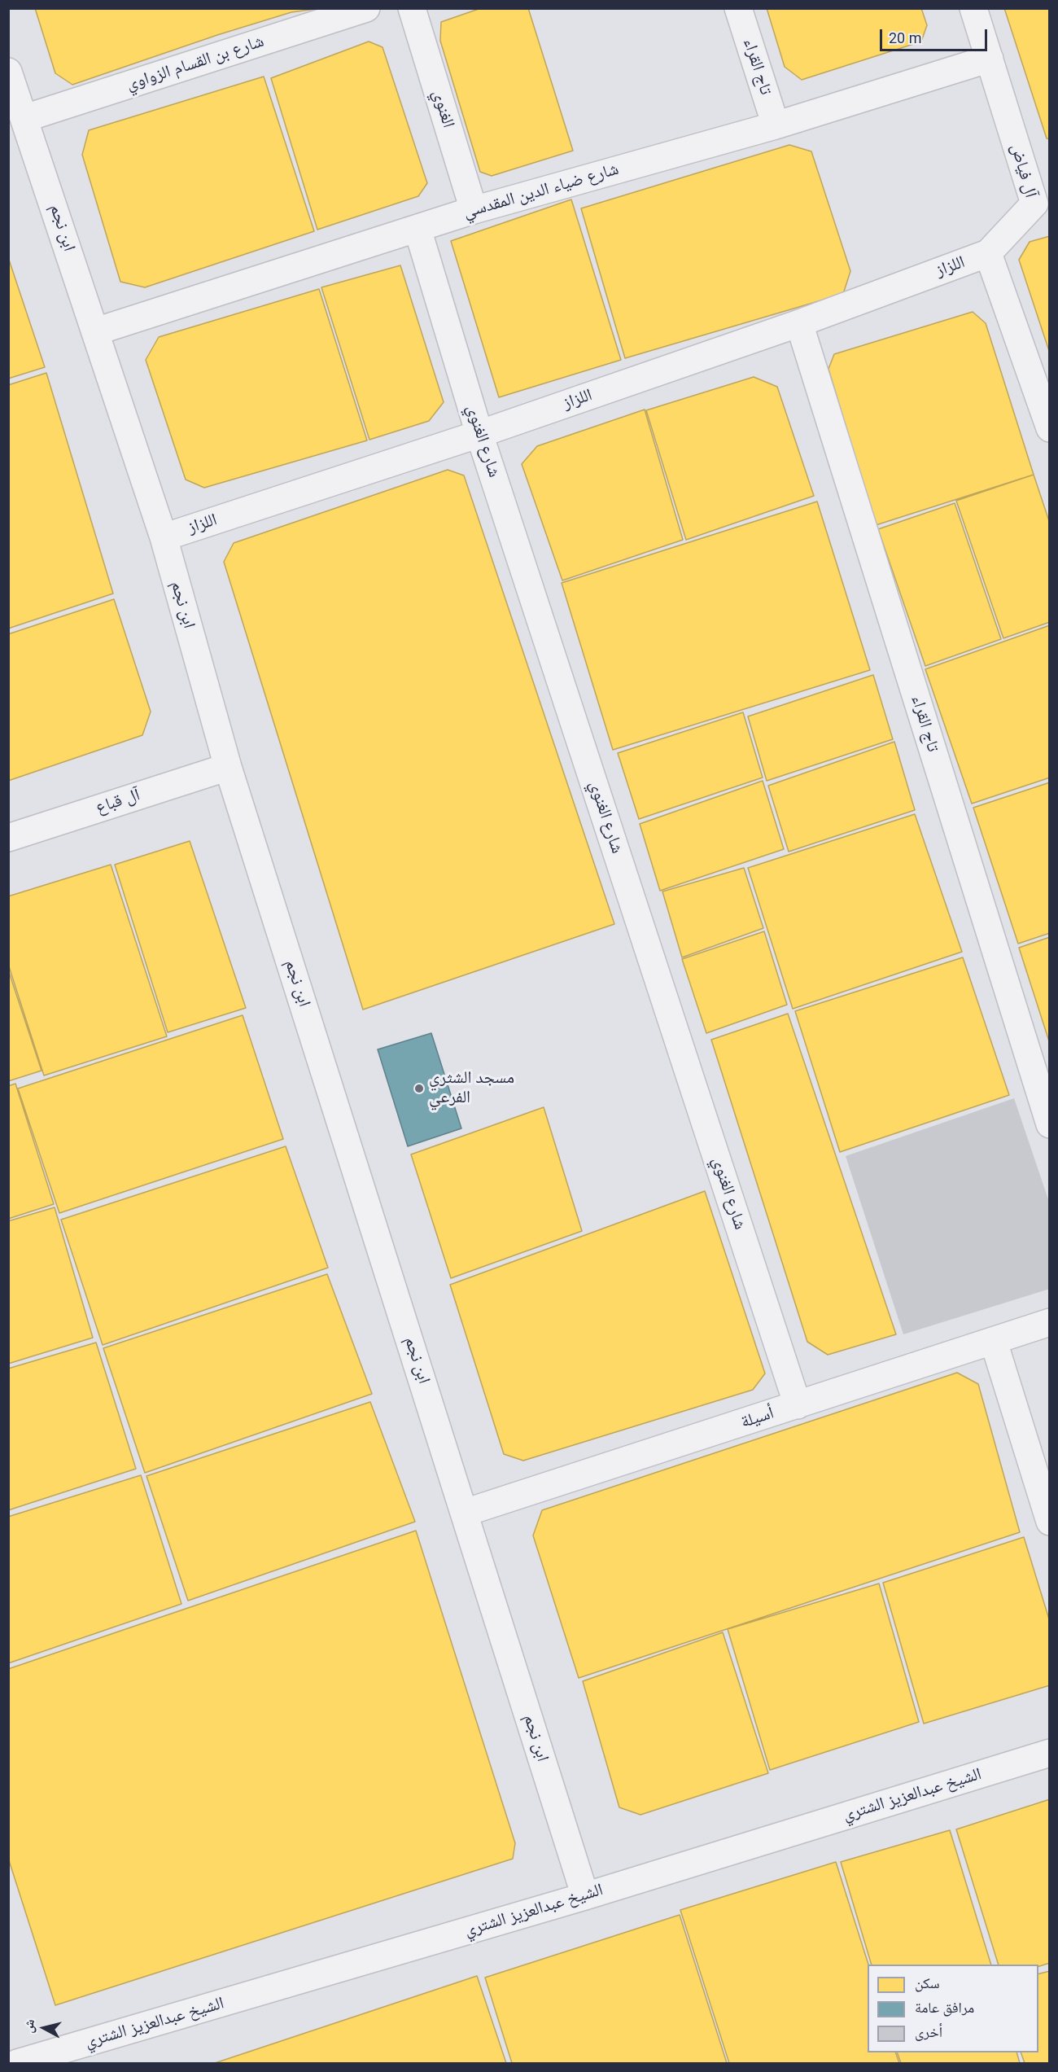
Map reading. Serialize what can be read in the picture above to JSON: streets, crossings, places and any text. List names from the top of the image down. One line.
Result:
{"streets":{"street":["شارع بن القسام الزواوي","تاج القراء","الغنوي","آل فياض","شارع ضياء الدين المقدسي","ابن نجم","اللزاز","شارع الغنوي","آل قباع","أسيلة","الشيخ عبدالعزيز الشتري"]},"crossings":[["شارع بن القسام الزواوي","ابن نجم"],["تاج القراء","شارع ضياء الدين المقدسي"],["تاج القراء","اللزاز"],["الغنوي","شارع ضياء الدين المقدسي"],["آل فياض","شارع ضياء الدين المقدسي"],["آل فياض","اللزاز"],["شارع ضياء الدين المقدسي","ابن نجم"],["شارع ضياء الدين المقدسي","شارع الغنوي"],["ابن نجم","اللزاز"],["ابن نجم","آل قباع"],["ابن نجم","أسيلة"],["ابن نجم","الشيخ عبدالعزيز الشتري"],["اللزاز","شارع الغنوي"],["شارع الغنوي","أسيلة"]],"places":["مسجد الشثري الفرعي"],"legend":["سكن","مرافق عامة","أخرى"],"scale_bar":"20 m","north":"left"}
